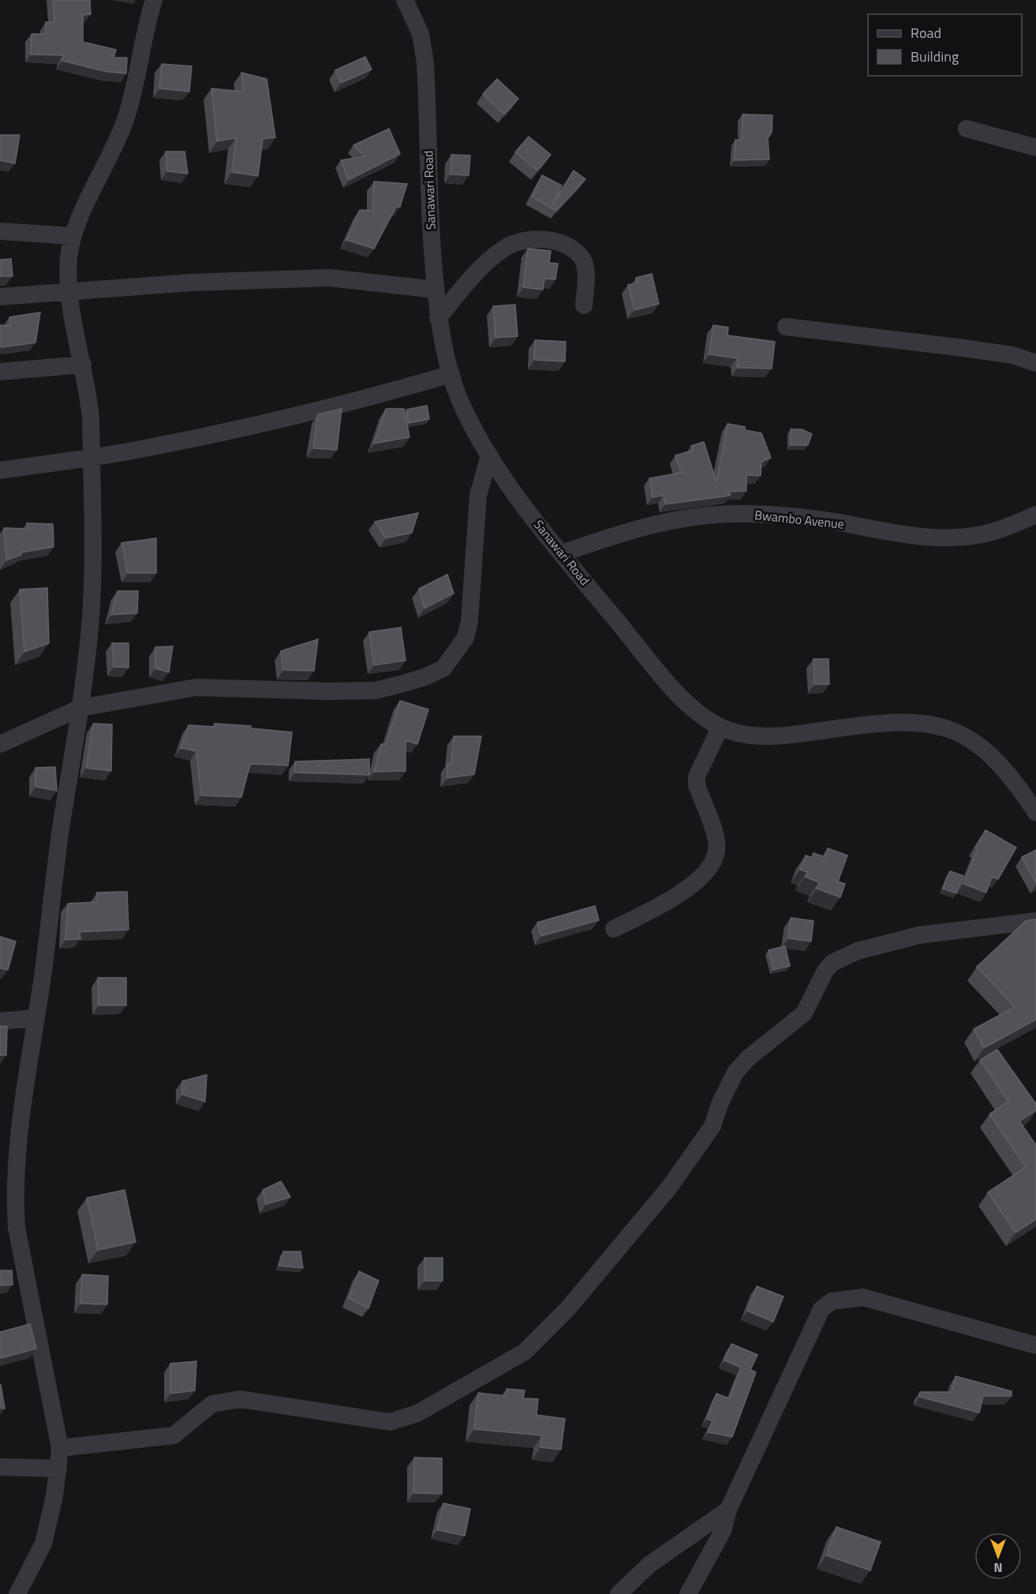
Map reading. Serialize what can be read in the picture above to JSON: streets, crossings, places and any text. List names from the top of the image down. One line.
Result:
{"streets":{"street":["Sanawari Road","Bwambo Avenue"]},"crossings":[["Sanawari Road","Bwambo Avenue"]],"legend":["Road","Building"],"north":"bottom"}
